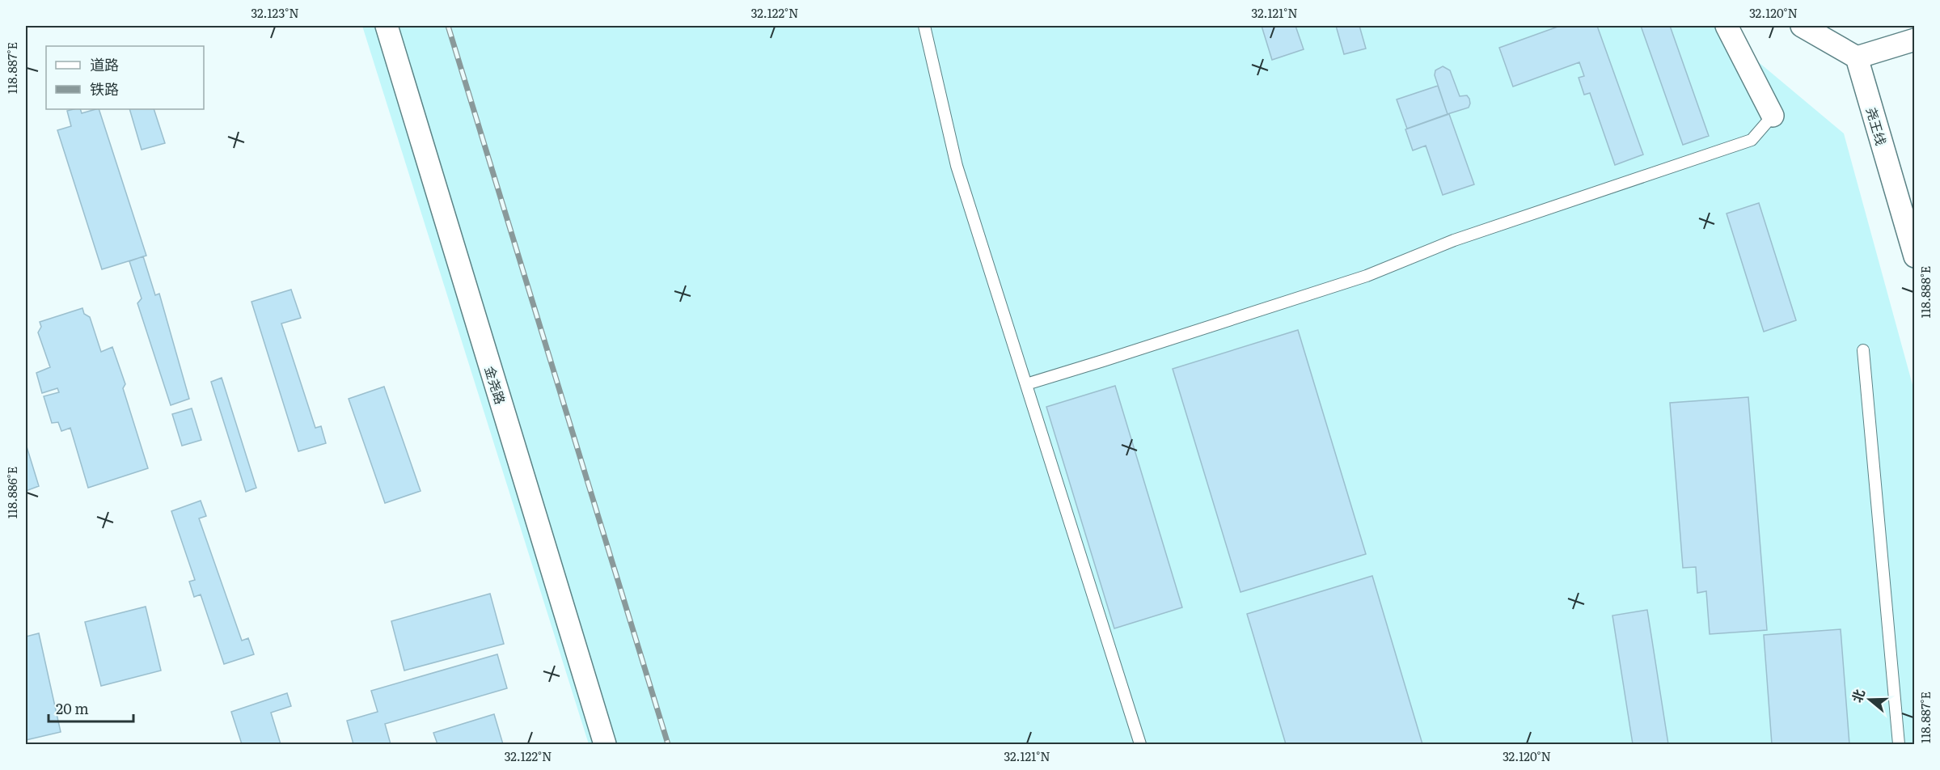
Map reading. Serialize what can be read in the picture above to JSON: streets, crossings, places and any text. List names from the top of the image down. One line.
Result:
{"streets":{"street":["尧王线","金尧路"]},"legend":["道路","铁路"],"scale_bar":"20 m","north":"left","coordinates":["32.123°N","32.122°N","32.121°N","32.120°N","118.887°E","118.888°E","118.886°E"]}
